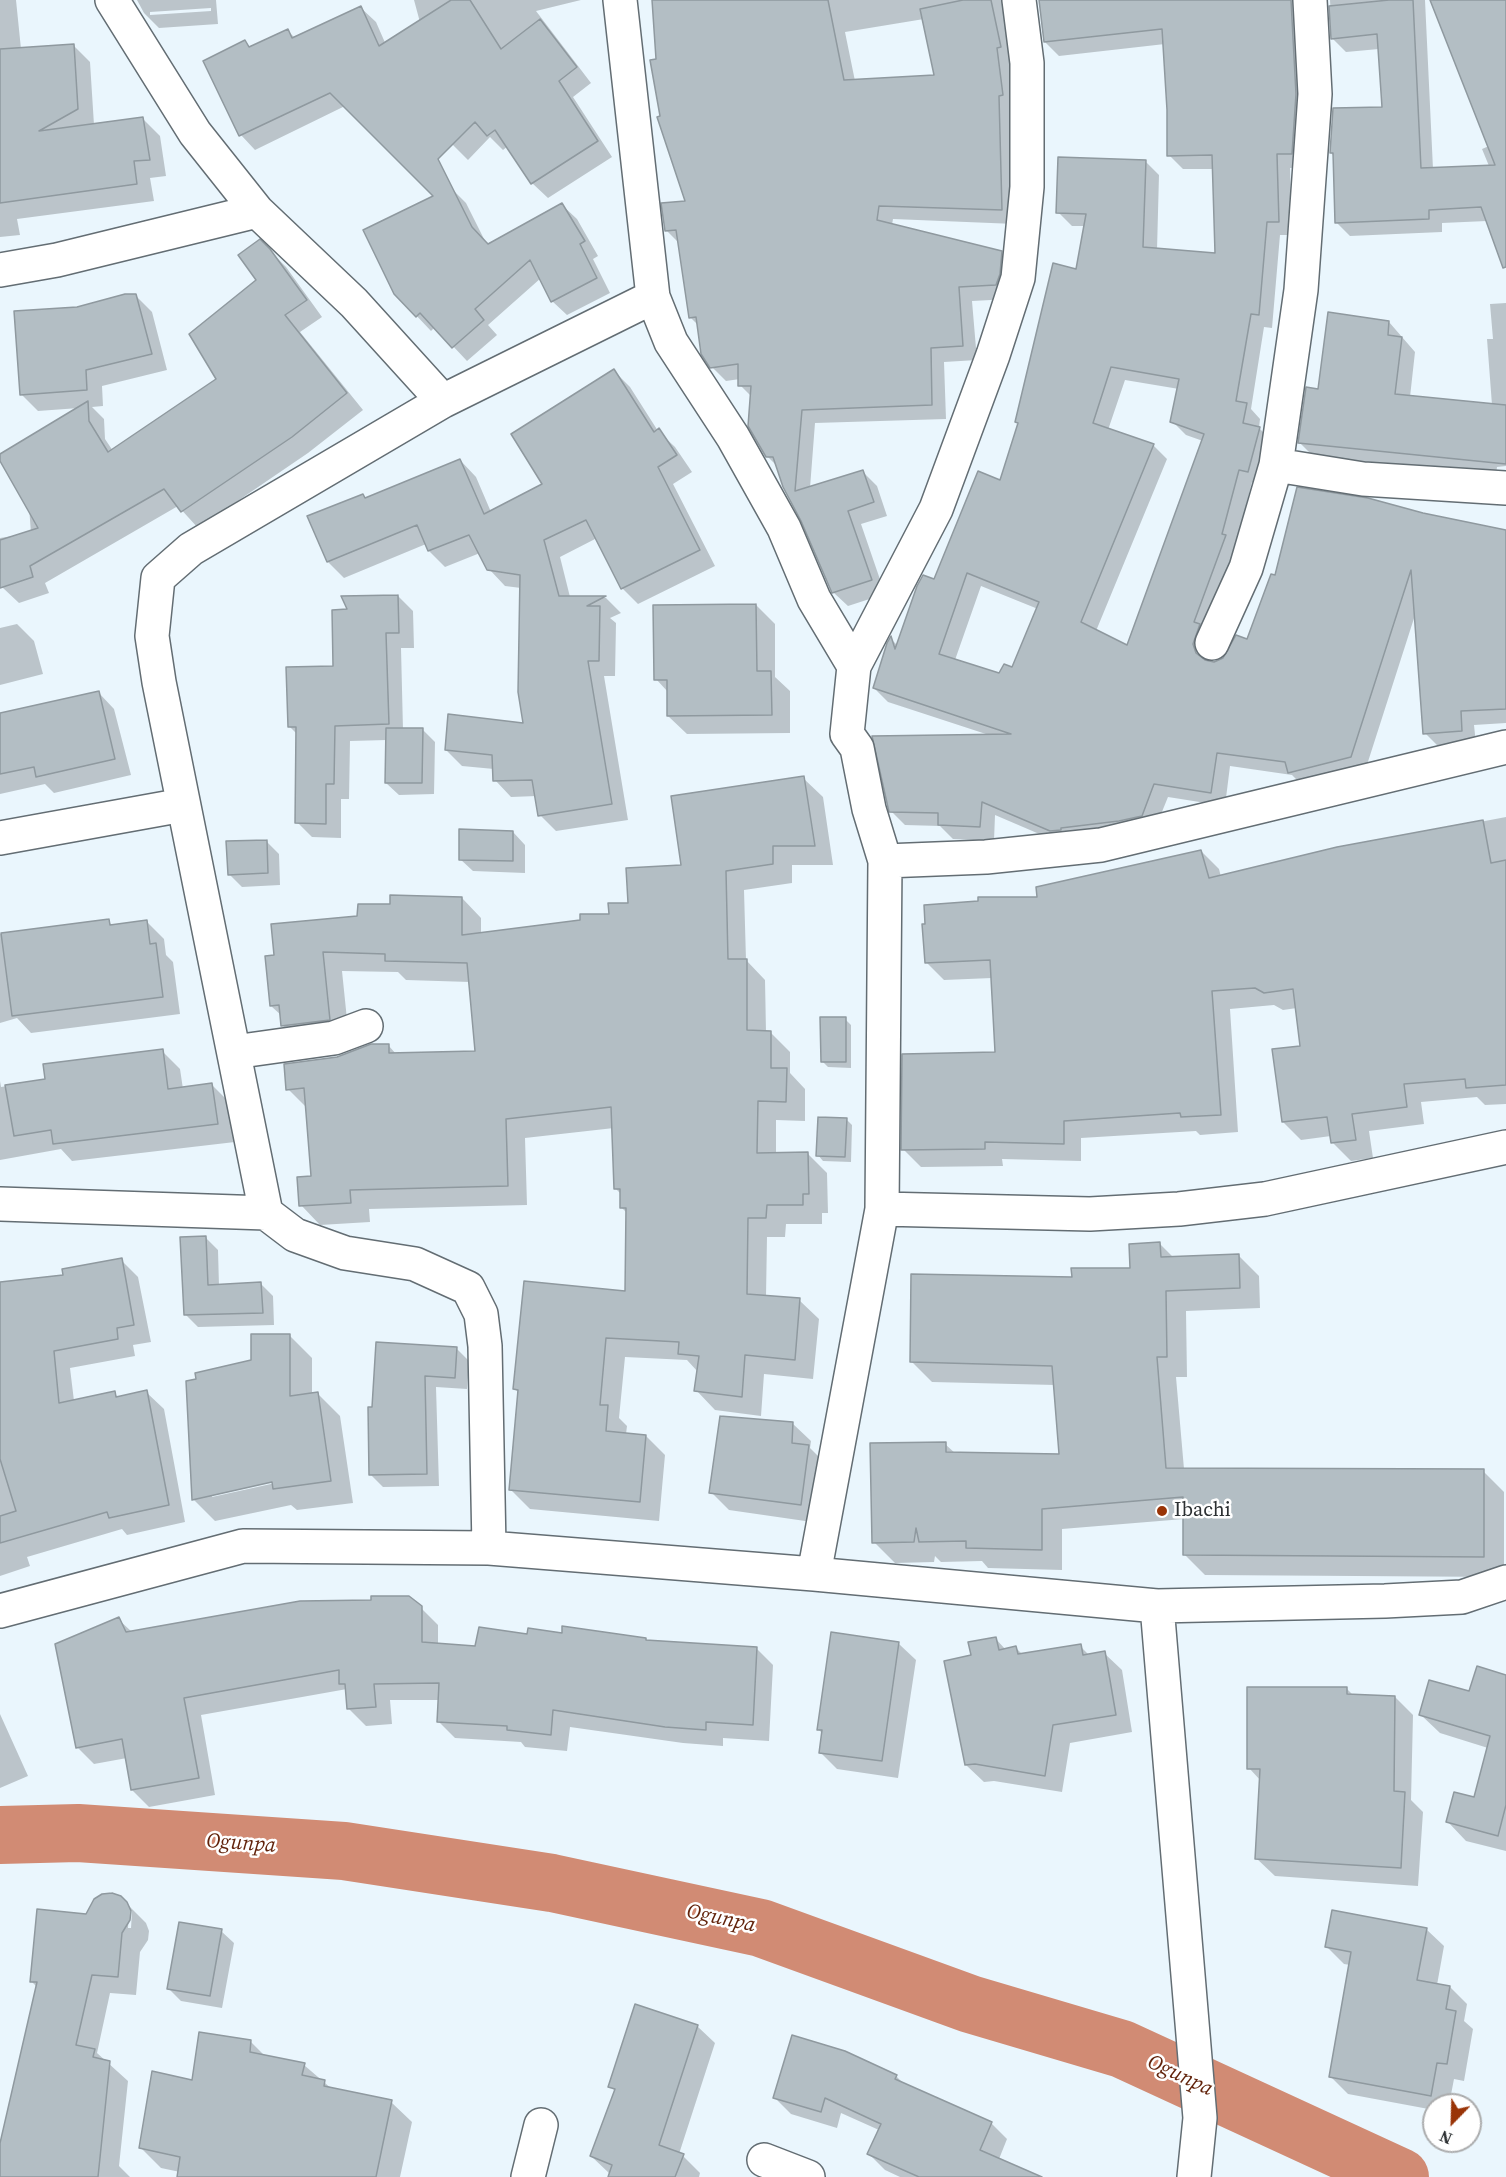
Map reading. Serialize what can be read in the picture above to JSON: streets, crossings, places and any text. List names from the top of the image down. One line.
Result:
{"water":["Ogunpa"],"places":["Ibachi"],"north":"bottom left"}
